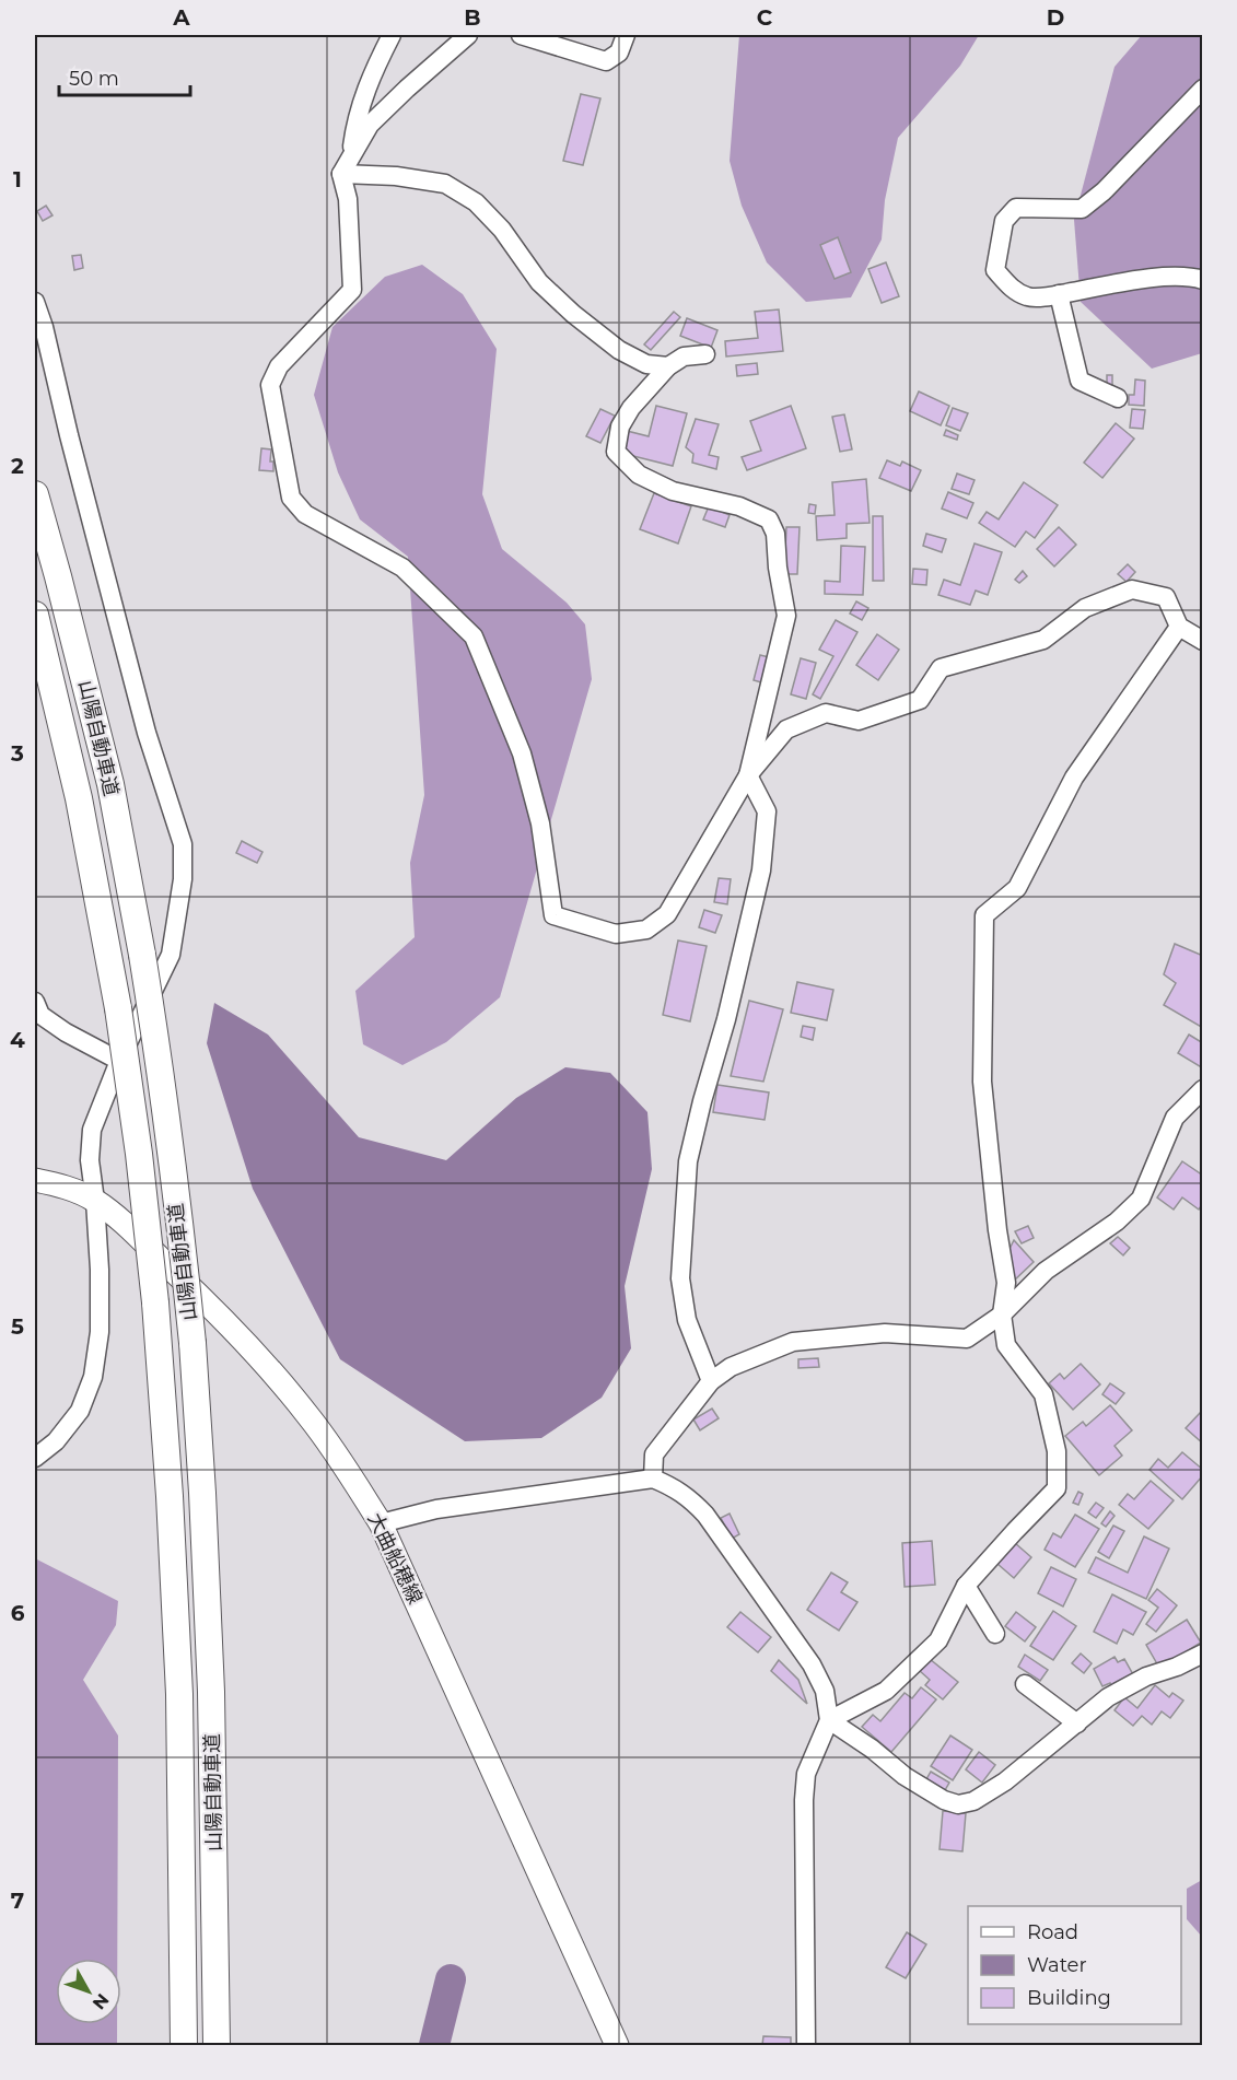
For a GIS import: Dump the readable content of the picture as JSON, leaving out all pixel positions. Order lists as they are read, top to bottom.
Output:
{
  "streets": {
    "highway": ["山陽自動車道"],
    "main road": ["大曲船穂線"]
  },
  "legend": ["Road", "Water", "Building"],
  "scale_bar": "50 m",
  "north": "bottom right",
  "grid": {
    "columns": [
      "A",
      "B",
      "C",
      "D"
    ],
    "rows": [
      "1",
      "2",
      "3",
      "4",
      "5",
      "6",
      "7"
    ]
  }
}
